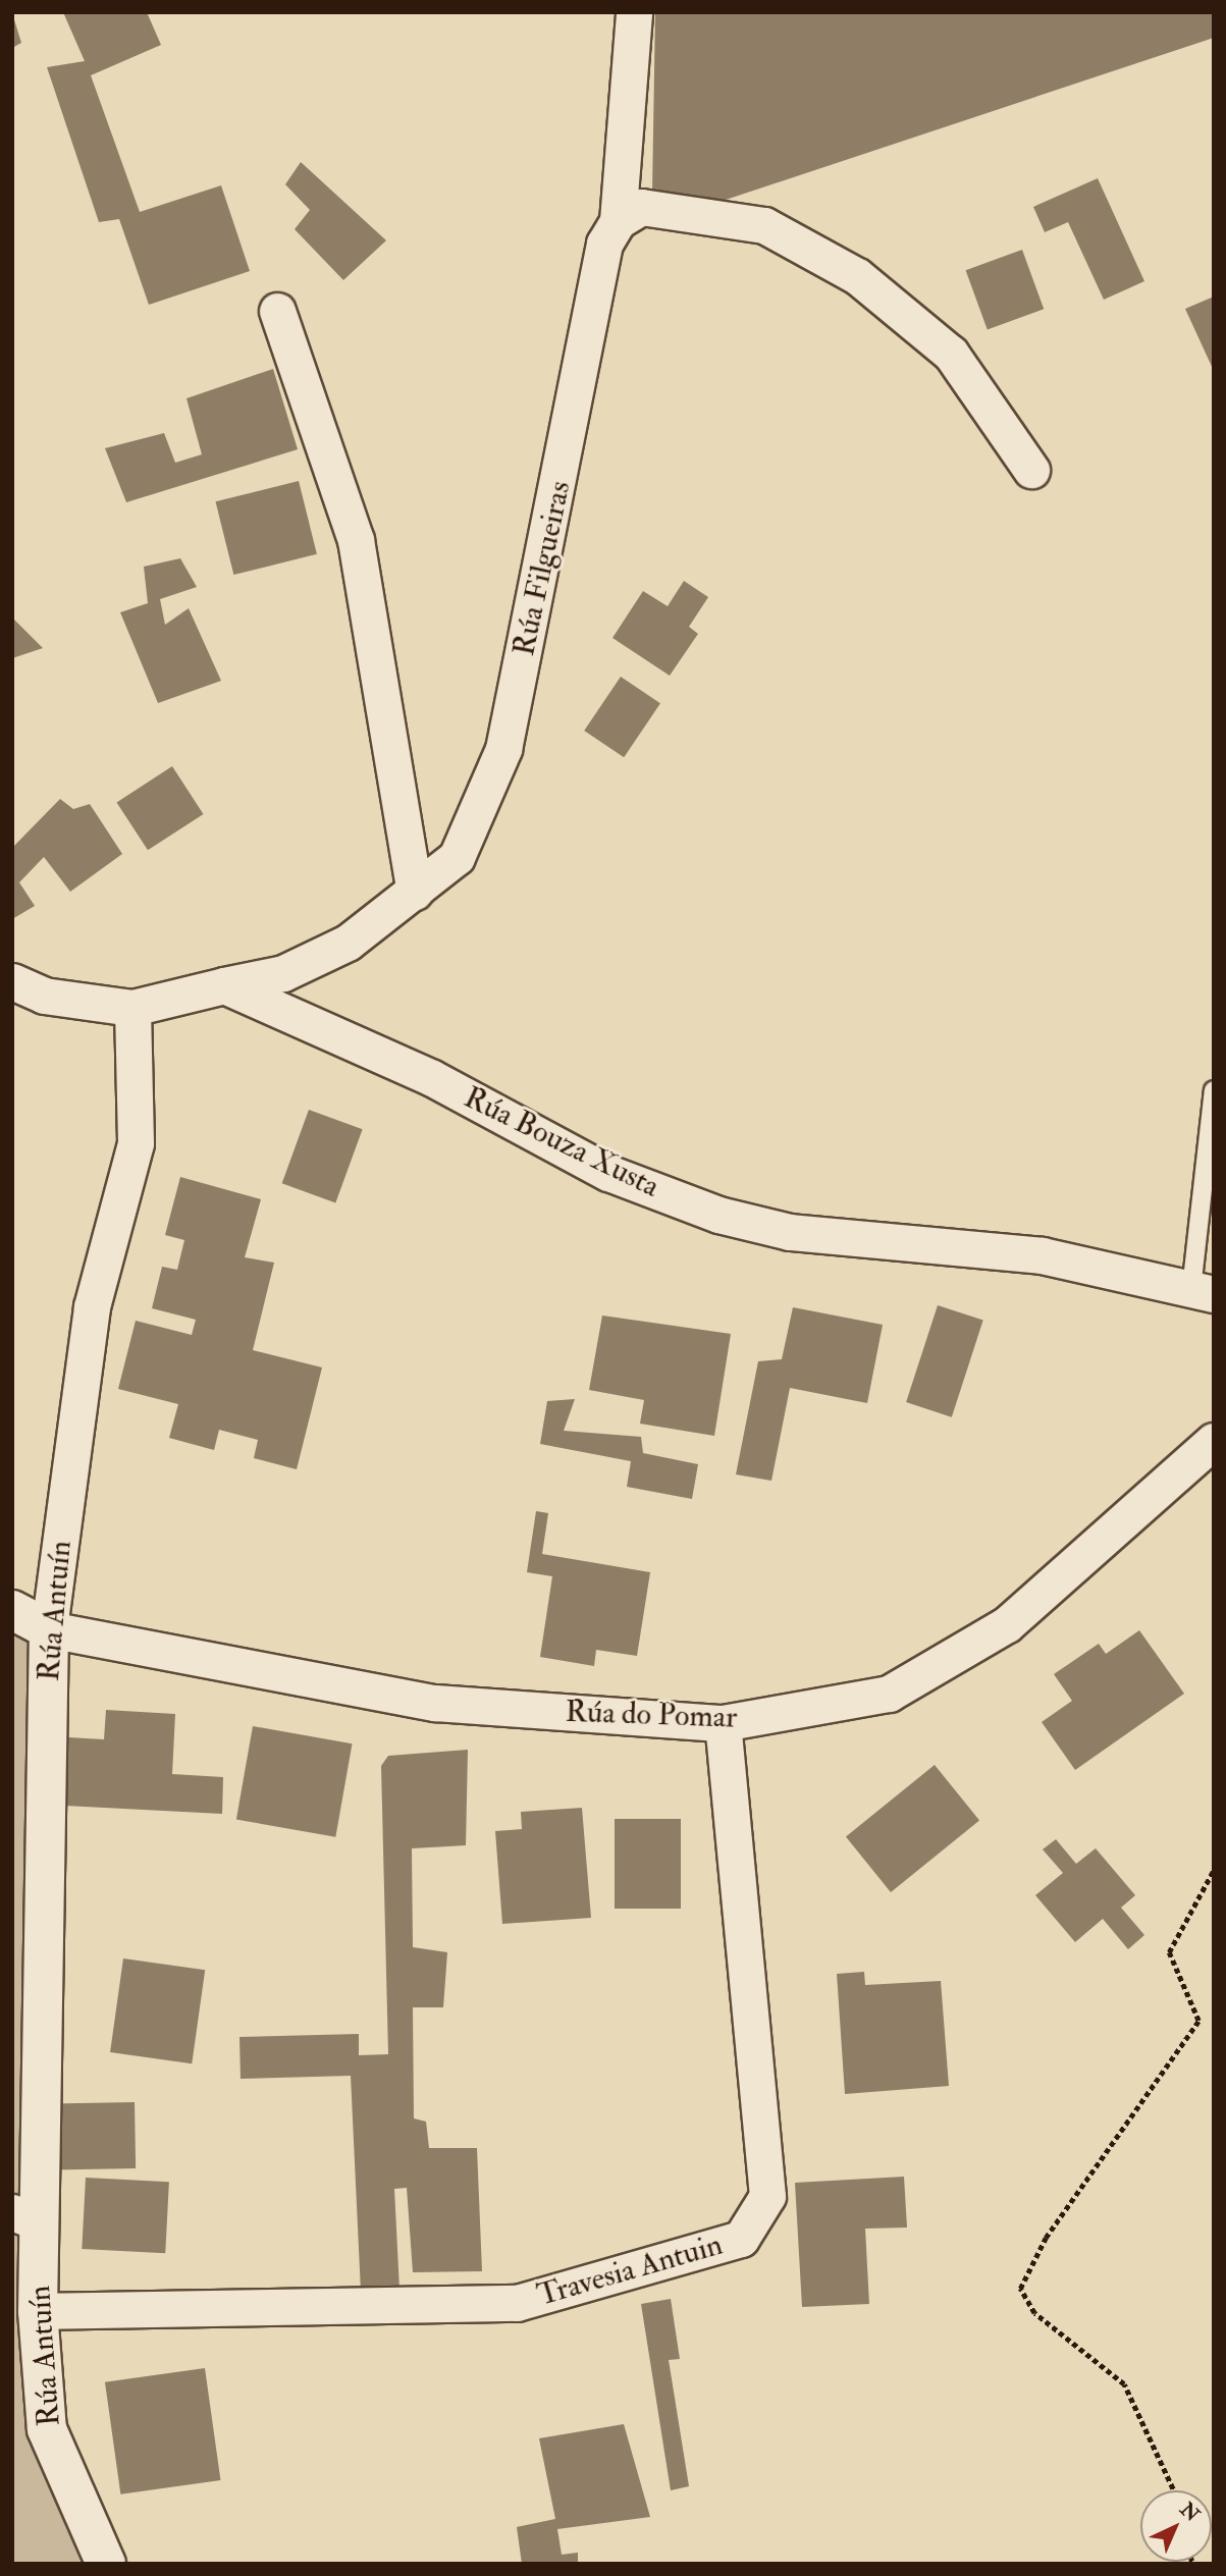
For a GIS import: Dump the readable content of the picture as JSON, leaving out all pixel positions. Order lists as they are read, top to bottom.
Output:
{
  "streets": {
    "street": [
      "Rúa Filgueiras",
      "Rúa Bouza Xusta",
      "Rúa Antuín",
      "Rúa do Pomar",
      "Travesia Antuin"
    ]
  },
  "crossings": [
    ["Rúa Filgueiras", "Rúa Bouza Xusta"],
    ["Rúa Antuín", "Rúa do Pomar"],
    ["Rúa Antuín", "Travesia Antuin"],
    ["Rúa do Pomar", "Travesia Antuin"]
  ],
  "north": "top right"
}
